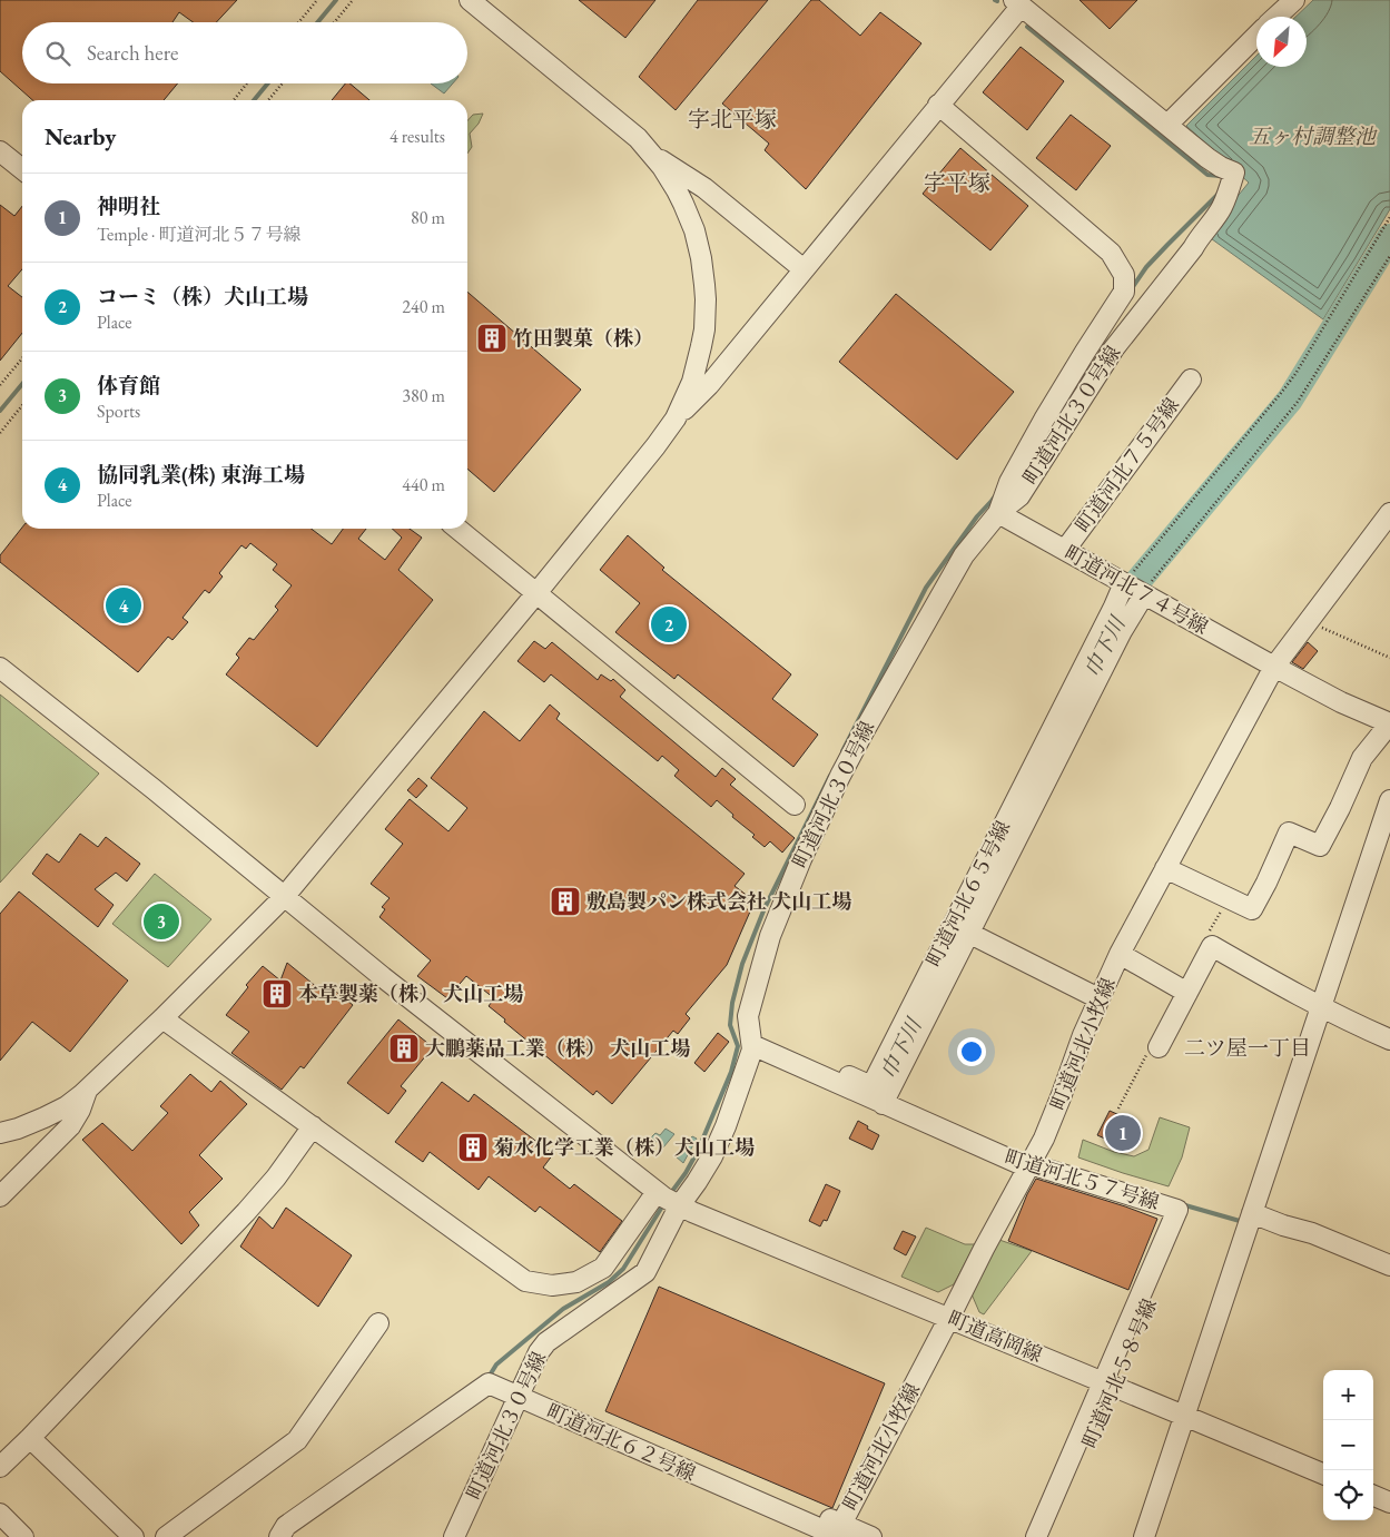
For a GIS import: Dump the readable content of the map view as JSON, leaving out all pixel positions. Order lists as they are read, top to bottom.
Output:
{
  "streets": {
    "street": [
      "町道河北３０号線",
      "町道河北７５号線",
      "町道河北７４号線",
      "町道河北６５号線",
      "町道河北小牧線",
      "町道河北５７号線",
      "町道高岡線",
      "町道河北５８号線",
      "町道河北６２号線"
    ]
  },
  "crossings": [
    ["町道河北３０号線", "町道河北７４号線"],
    ["町道河北３０号線", "町道河北６５号線"],
    ["町道河北３０号線", "町道河北５７号線"],
    ["町道河北３０号線", "町道高岡線"],
    ["町道河北３０号線", "町道河北６２号線"],
    ["町道河北７５号線", "町道河北７４号線"],
    ["町道河北７４号線", "町道河北６５号線"],
    ["町道河北７４号線", "町道河北小牧線"],
    ["町道河北６５号線", "町道河北５７号線"],
    ["町道河北小牧線", "町道河北５７号線"],
    ["町道河北小牧線", "町道高岡線"],
    ["町道河北小牧線", "町道河北６２号線"],
    ["町道河北５７号線", "町道高岡線"],
    ["町道河北５７号線", "町道河北５８号線"],
    ["町道高岡線", "町道河北５８号線"]
  ],
  "districts": ["字北平塚", "字平塚", "二ツ屋一丁目"],
  "water": ["五ヶ村調整池", "巾下川"],
  "places": {
    "building": [
      "竹田製菓（株）",
      "敷島製パン株式会社 犬山工場",
      "本草製薬（株） 犬山工場",
      "大鵬薬品工業（株） 犬山工場",
      "菊水化学工業（株）犬山工場"
    ]
  },
  "north": "bottom left",
  "page": {
    "search": "Search here",
    "heading": ["Nearby", "4 results"],
    "list": [
      {
        "mark": "1",
        "name": "神明社",
        "note": "Temple · 町道河北５７号線",
        "value": "80 m"
      },
      {
        "mark": "2",
        "name": "コーミ（株）犬山工場",
        "note": "Place",
        "value": "240 m"
      },
      {
        "mark": "3",
        "name": "体育館",
        "note": "Sports",
        "value": "380 m"
      },
      {
        "mark": "4",
        "name": "協同乳業(株) 東海工場",
        "note": "Place",
        "value": "440 m"
      }
    ],
    "pins": [
      "4",
      "2",
      "3",
      "1"
    ],
    "map_buttons": ["+", "−"]
  }
}
